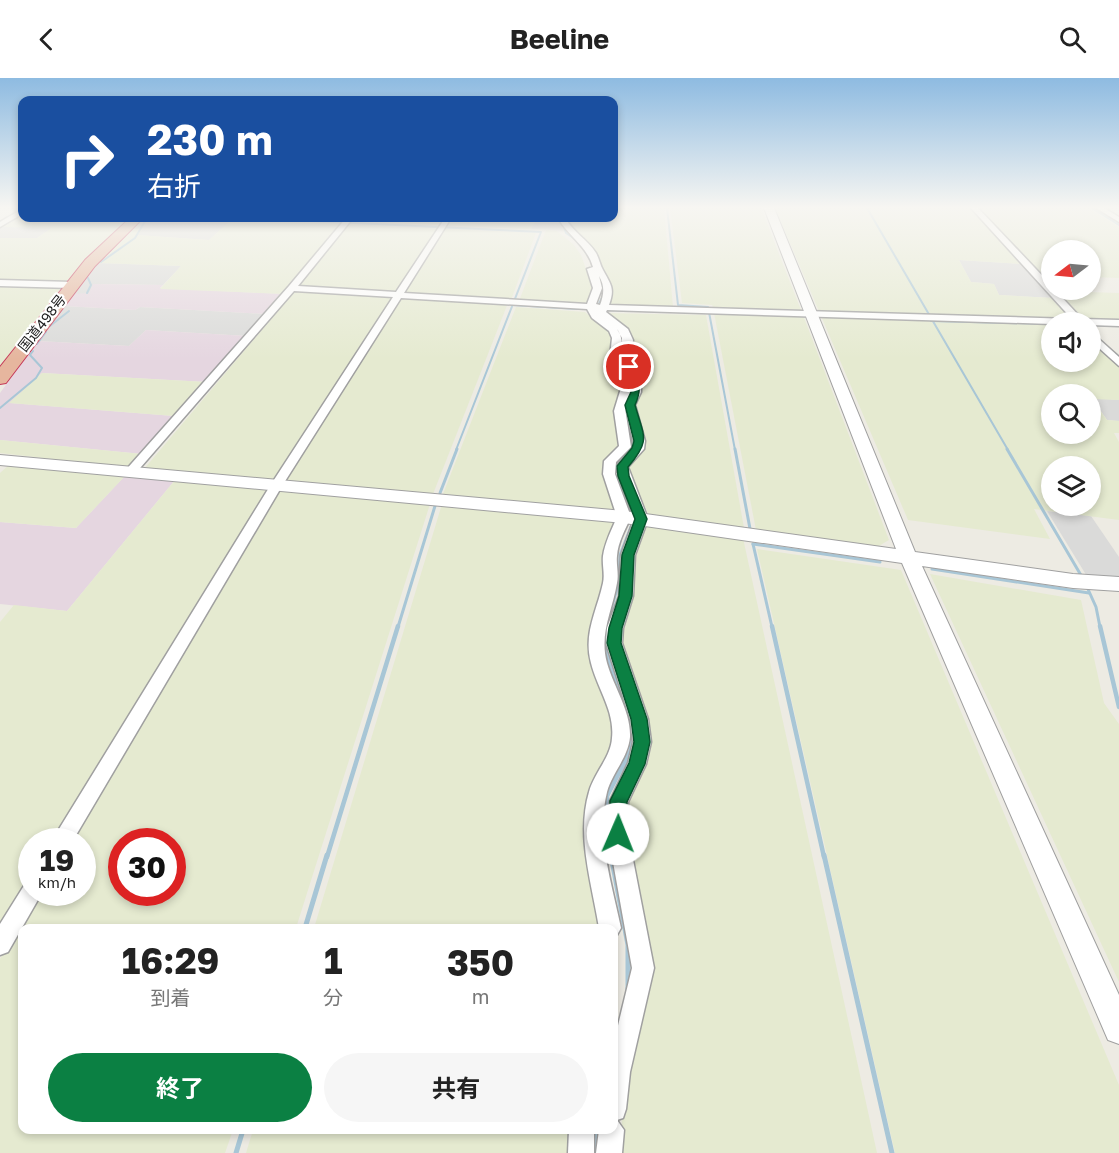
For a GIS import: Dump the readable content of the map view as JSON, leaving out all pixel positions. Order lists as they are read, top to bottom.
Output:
{
  "streets": {
    "highway": ["国道498号"]
  },
  "north": "left",
  "page": {
    "header": "Beeline",
    "turn": ["230 m", "右折"],
    "speed": "19 km/h",
    "limit": "30",
    "eta": [
      "16:29",
      "到着",
      "1",
      "分",
      "350",
      "m"
    ],
    "buttons": ["終了", "共有"]
  }
}
